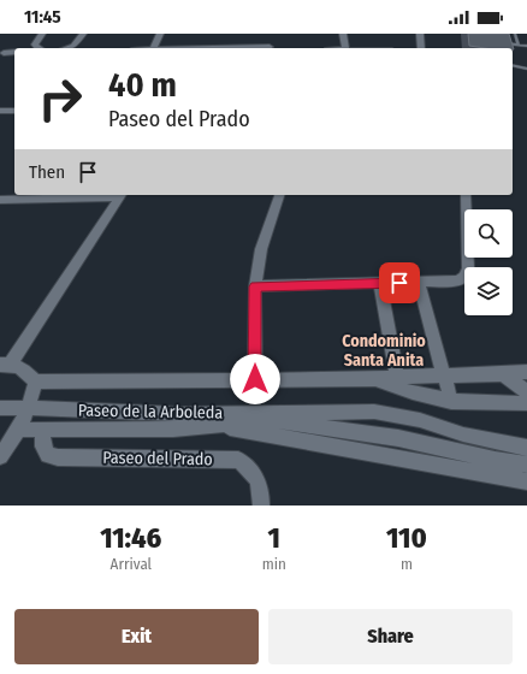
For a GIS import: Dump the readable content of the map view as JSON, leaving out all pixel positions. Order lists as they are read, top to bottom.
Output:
{
  "streets": {
    "street": ["Paseo de la Arboleda", "Paseo del Prado"]
  },
  "crossings": [
    ["Paseo de la Arboleda", "Paseo del Prado"]
  ],
  "districts": ["Condominio Santa Anita"],
  "page": {
    "status": "11:45",
    "turn": ["40 m", "Paseo del Prado"],
    "then": "Then",
    "eta": [
      "11:46",
      "Arrival",
      "1",
      "min",
      "110",
      "m"
    ],
    "buttons": ["Exit", "Share"]
  }
}
